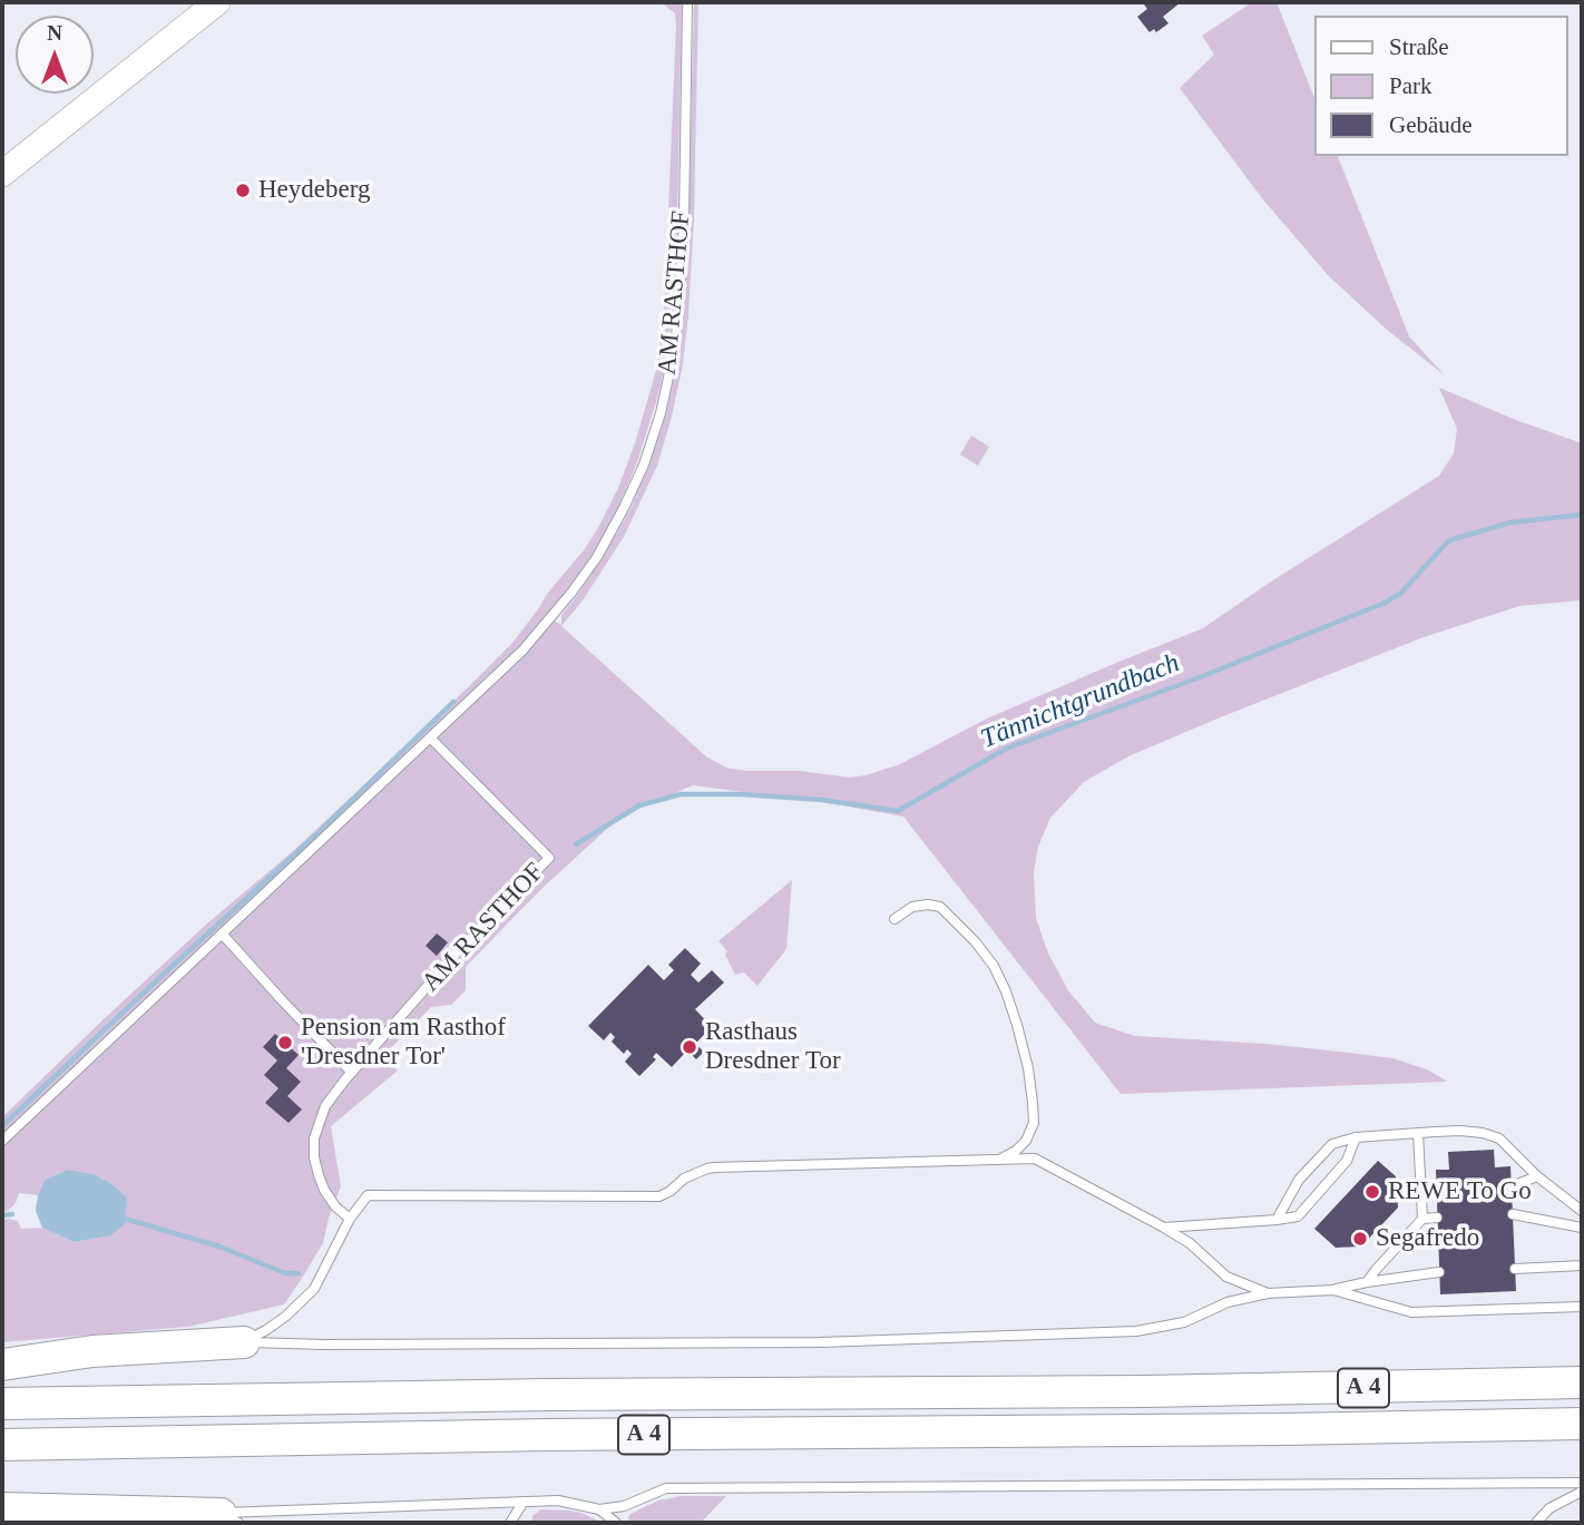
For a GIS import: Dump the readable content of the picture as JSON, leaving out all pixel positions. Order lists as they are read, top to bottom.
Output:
{
  "streets": {
    "highway": ["A 4"],
    "lane": ["AM RASTHOF"]
  },
  "water": ["Tännichtgrundbach"],
  "places": [
    "Heydeberg",
    "Pension am Rasthof 'Dresdner Tor'",
    "Rasthaus Dresdner Tor",
    "REWE To Go",
    "Segafredo"
  ],
  "legend": ["Straße", "Park", "Gebäude"],
  "north": "top"
}
